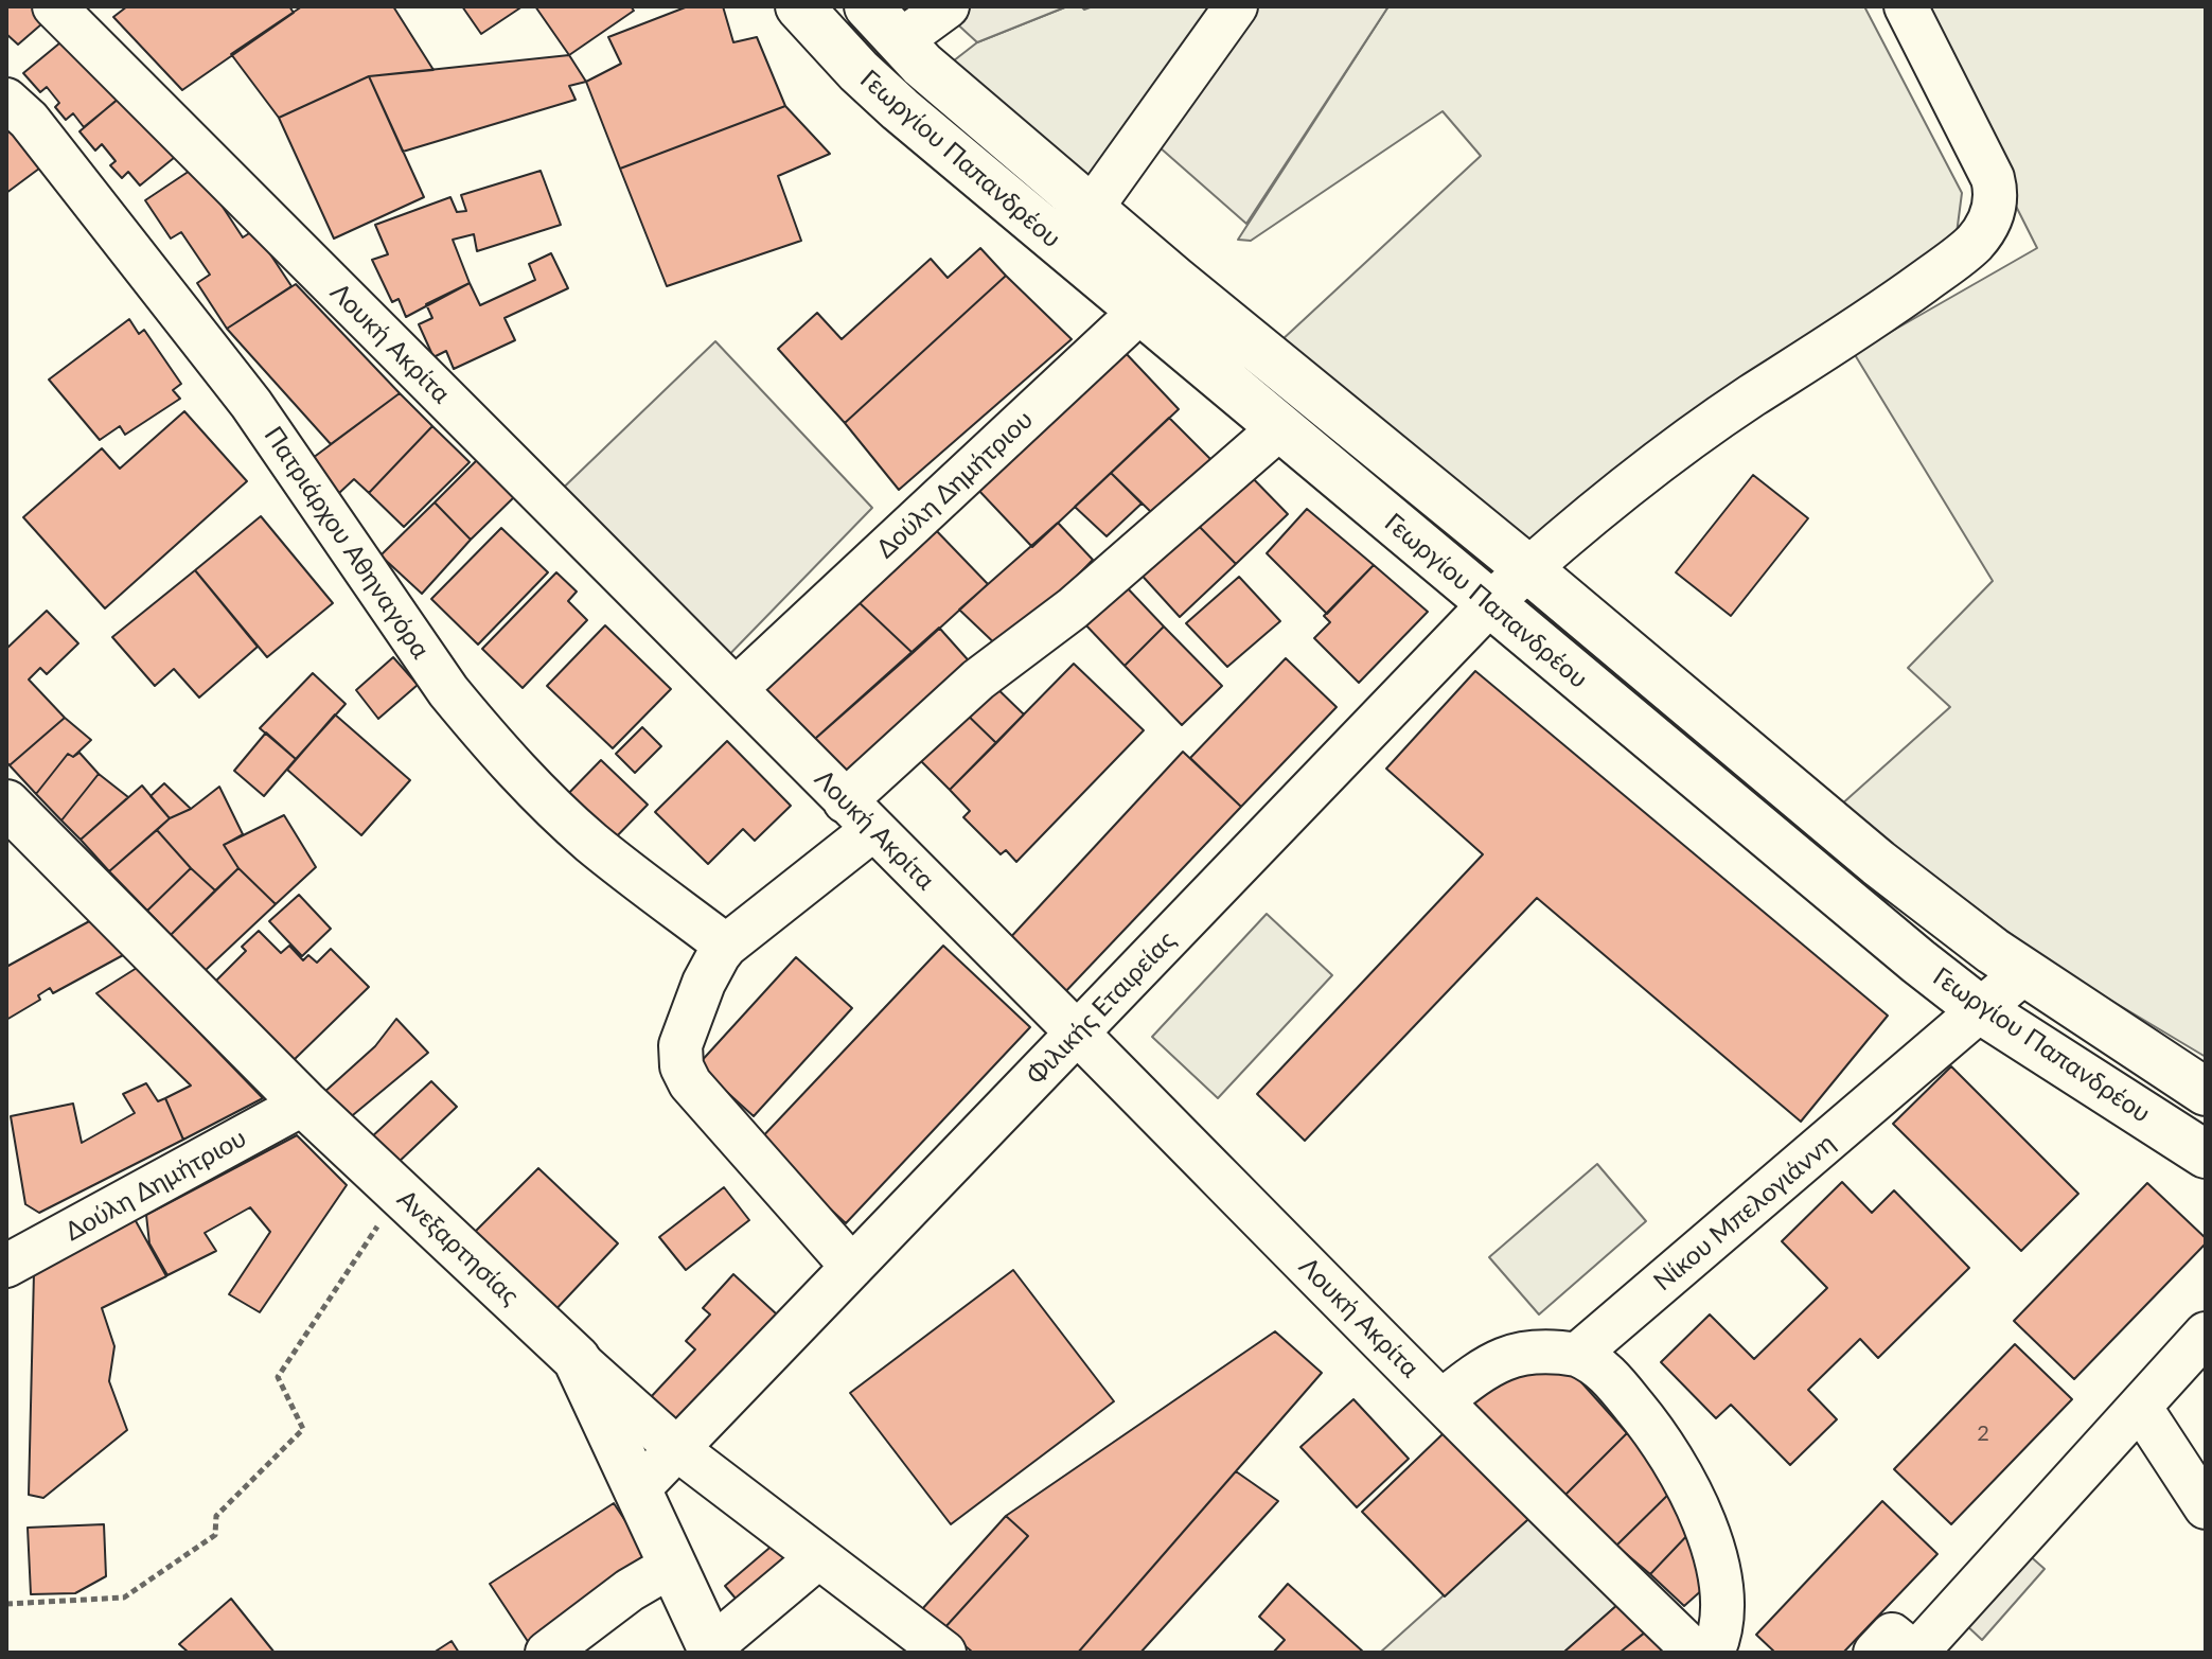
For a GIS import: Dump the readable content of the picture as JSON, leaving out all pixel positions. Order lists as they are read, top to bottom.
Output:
{
  "streets": {
    "main road": ["Γεωργίου Παπανδρέου", "Ανεξαρτησίας"],
    "street": [
      "Λουκή Ακρίτα",
      "Δούλη Δημήτριου",
      "Πατριάρχου Αθηναγόρα",
      "Φιλικής Εταιρείας",
      "Νίκου Μπελογιάννη"
    ]
  },
  "crossings": [
    ["Γεωργίου Παπανδρέου", "Δούλη Δημήτριου"],
    ["Γεωργίου Παπανδρέου", "Φιλικής Εταιρείας"],
    ["Γεωργίου Παπανδρέου", "Νίκου Μπελογιάννη"],
    ["Λουκή Ακρίτα", "Δούλη Δημήτριου"],
    ["Λουκή Ακρίτα", "Φιλικής Εταιρείας"],
    ["Δούλη Δημήτριου", "Ανεξαρτησίας"],
    ["Φιλικής Εταιρείας", "Ανεξαρτησίας"]
  ],
  "house_numbers": ["2"]
}
